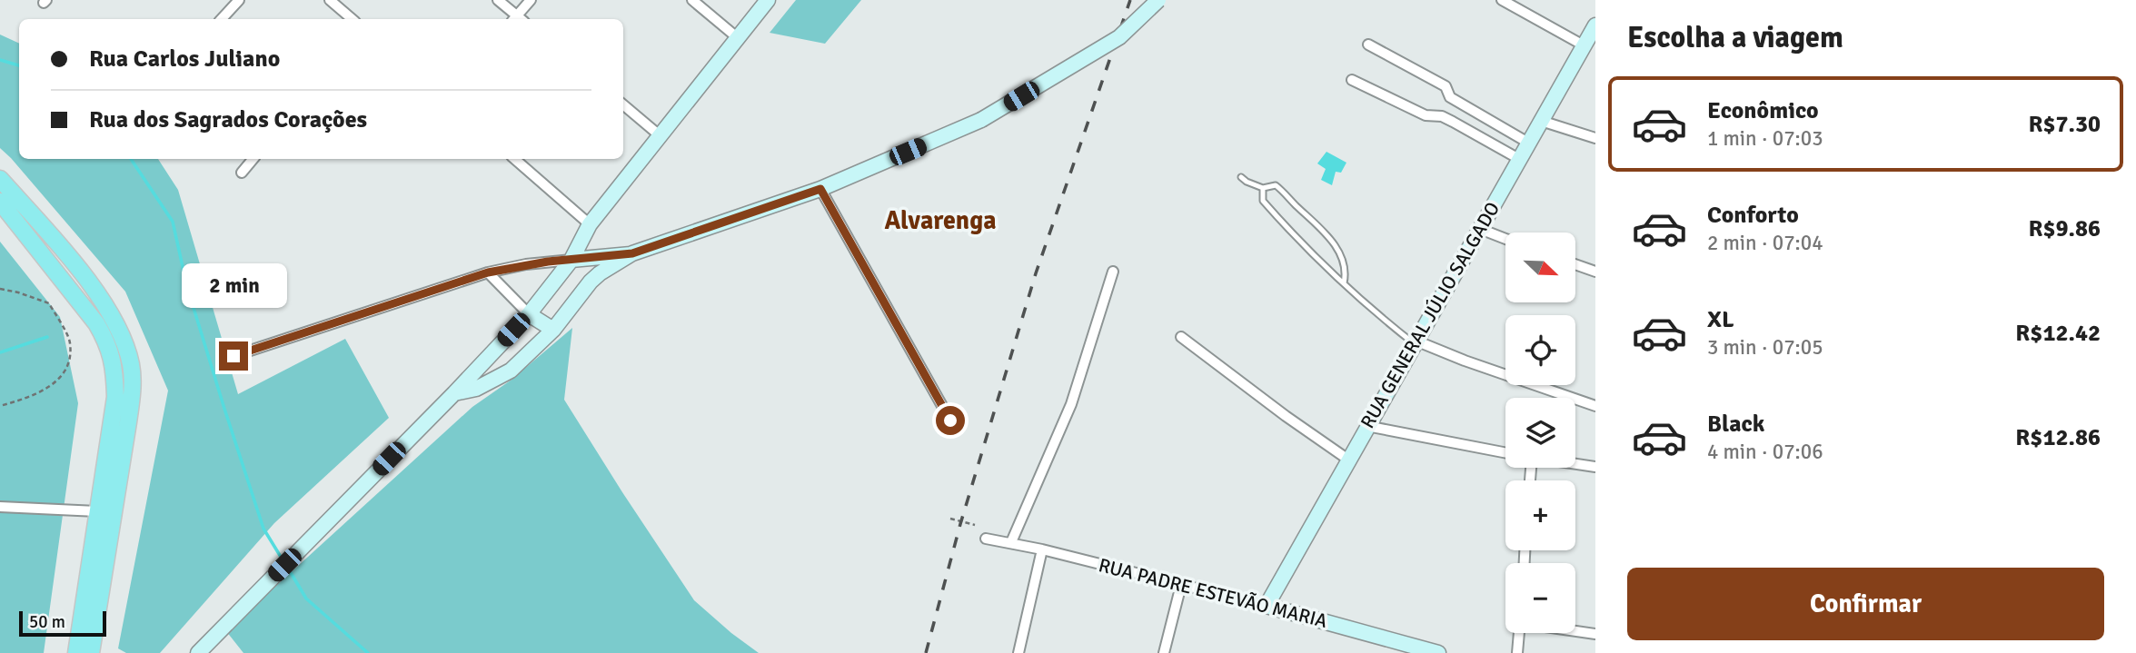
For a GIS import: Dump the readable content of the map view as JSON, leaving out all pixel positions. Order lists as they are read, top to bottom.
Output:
{
  "streets": {
    "main road": ["RUA GENERAL JÚLIO SALGADO", "RUA PADRE ESTEVÃO MARIA"]
  },
  "crossings": [
    ["RUA GENERAL JÚLIO SALGADO", "RUA PADRE ESTEVÃO MARIA"]
  ],
  "districts": ["Alvarenga"],
  "scale_bar": "50 m",
  "north": "bottom right",
  "page": {
    "heading": "Escolha a viagem",
    "banner": ["Rua Carlos Juliano", "Rua dos Sagrados Corações"],
    "list": [
      {
        "name": "Econômico",
        "note": "1 min · 07:03",
        "value": "R$7.30"
      },
      {
        "name": "Conforto",
        "note": "2 min · 07:04",
        "value": "R$9.86"
      },
      {
        "name": "XL",
        "note": "3 min · 07:05",
        "value": "R$12.42"
      },
      {
        "name": "Black",
        "note": "4 min · 07:06",
        "value": "R$12.86"
      }
    ],
    "map_buttons": ["+", "−"],
    "bubble": "2 min",
    "buttons": "Confirmar",
    "scale": "50 m"
  }
}
